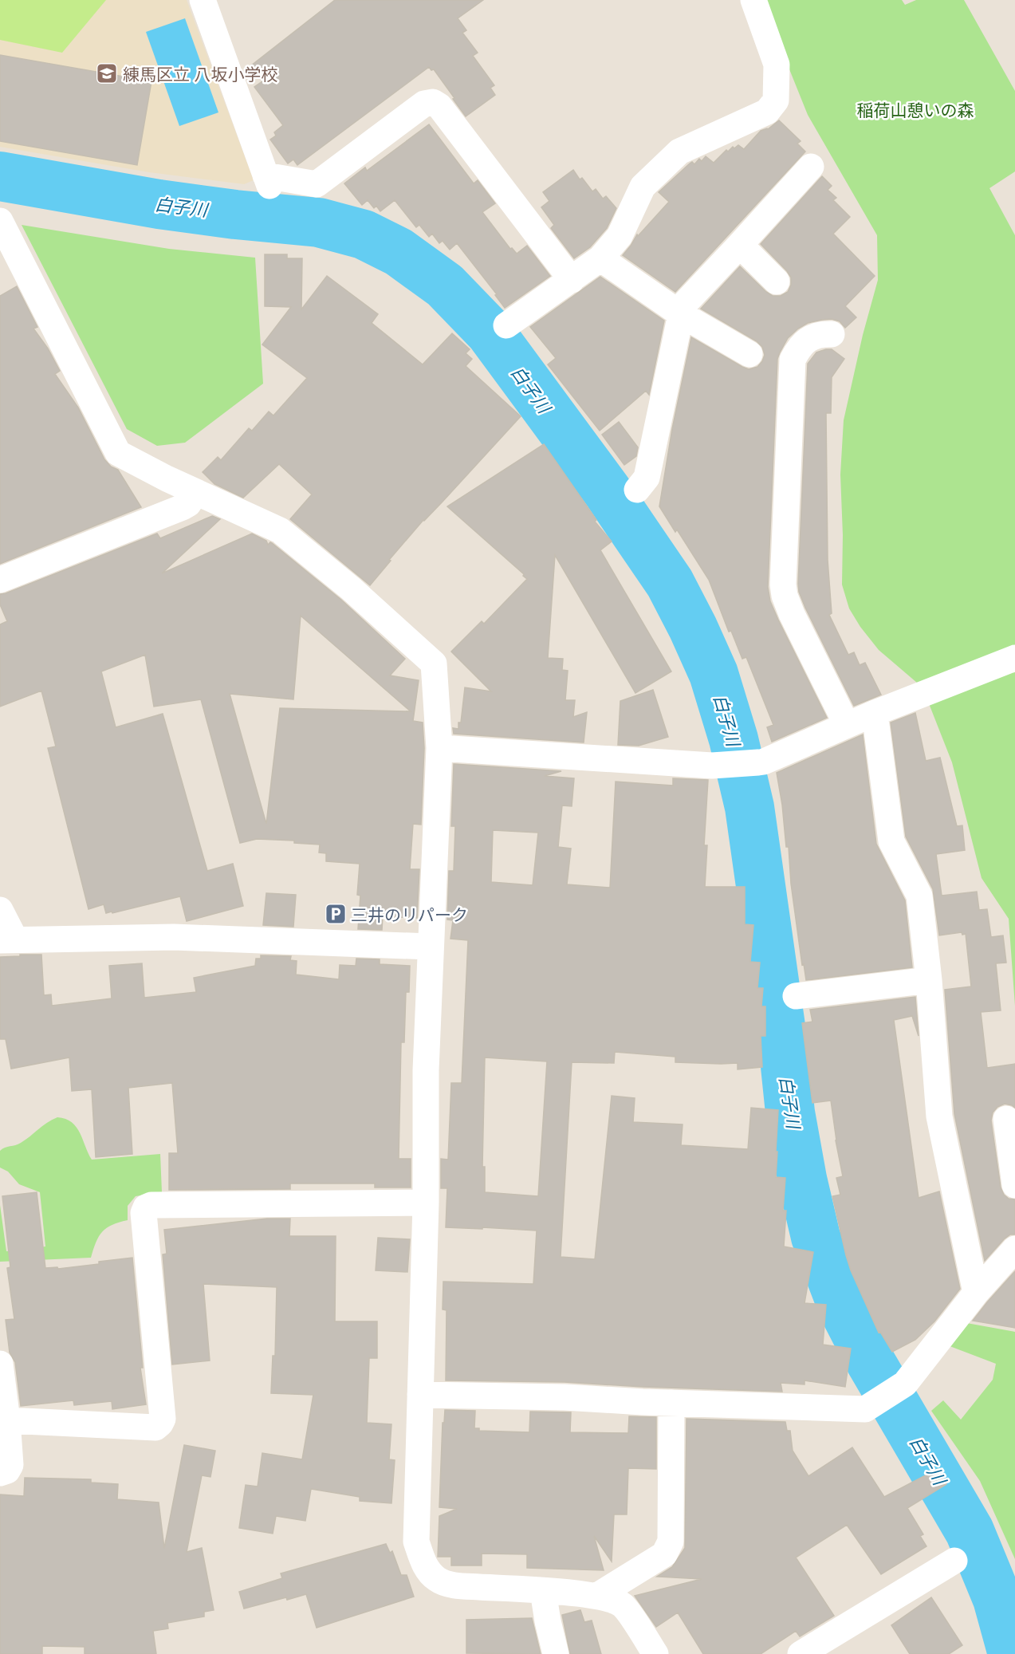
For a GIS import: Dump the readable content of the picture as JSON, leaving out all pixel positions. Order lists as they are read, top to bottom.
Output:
{
  "water": ["白子川"],
  "parks": ["稲荷山憩いの森"],
  "places": {
    "school or university": ["練馬区立 八坂小学校"],
    "parking": ["三井のリパーク"]
  }
}
